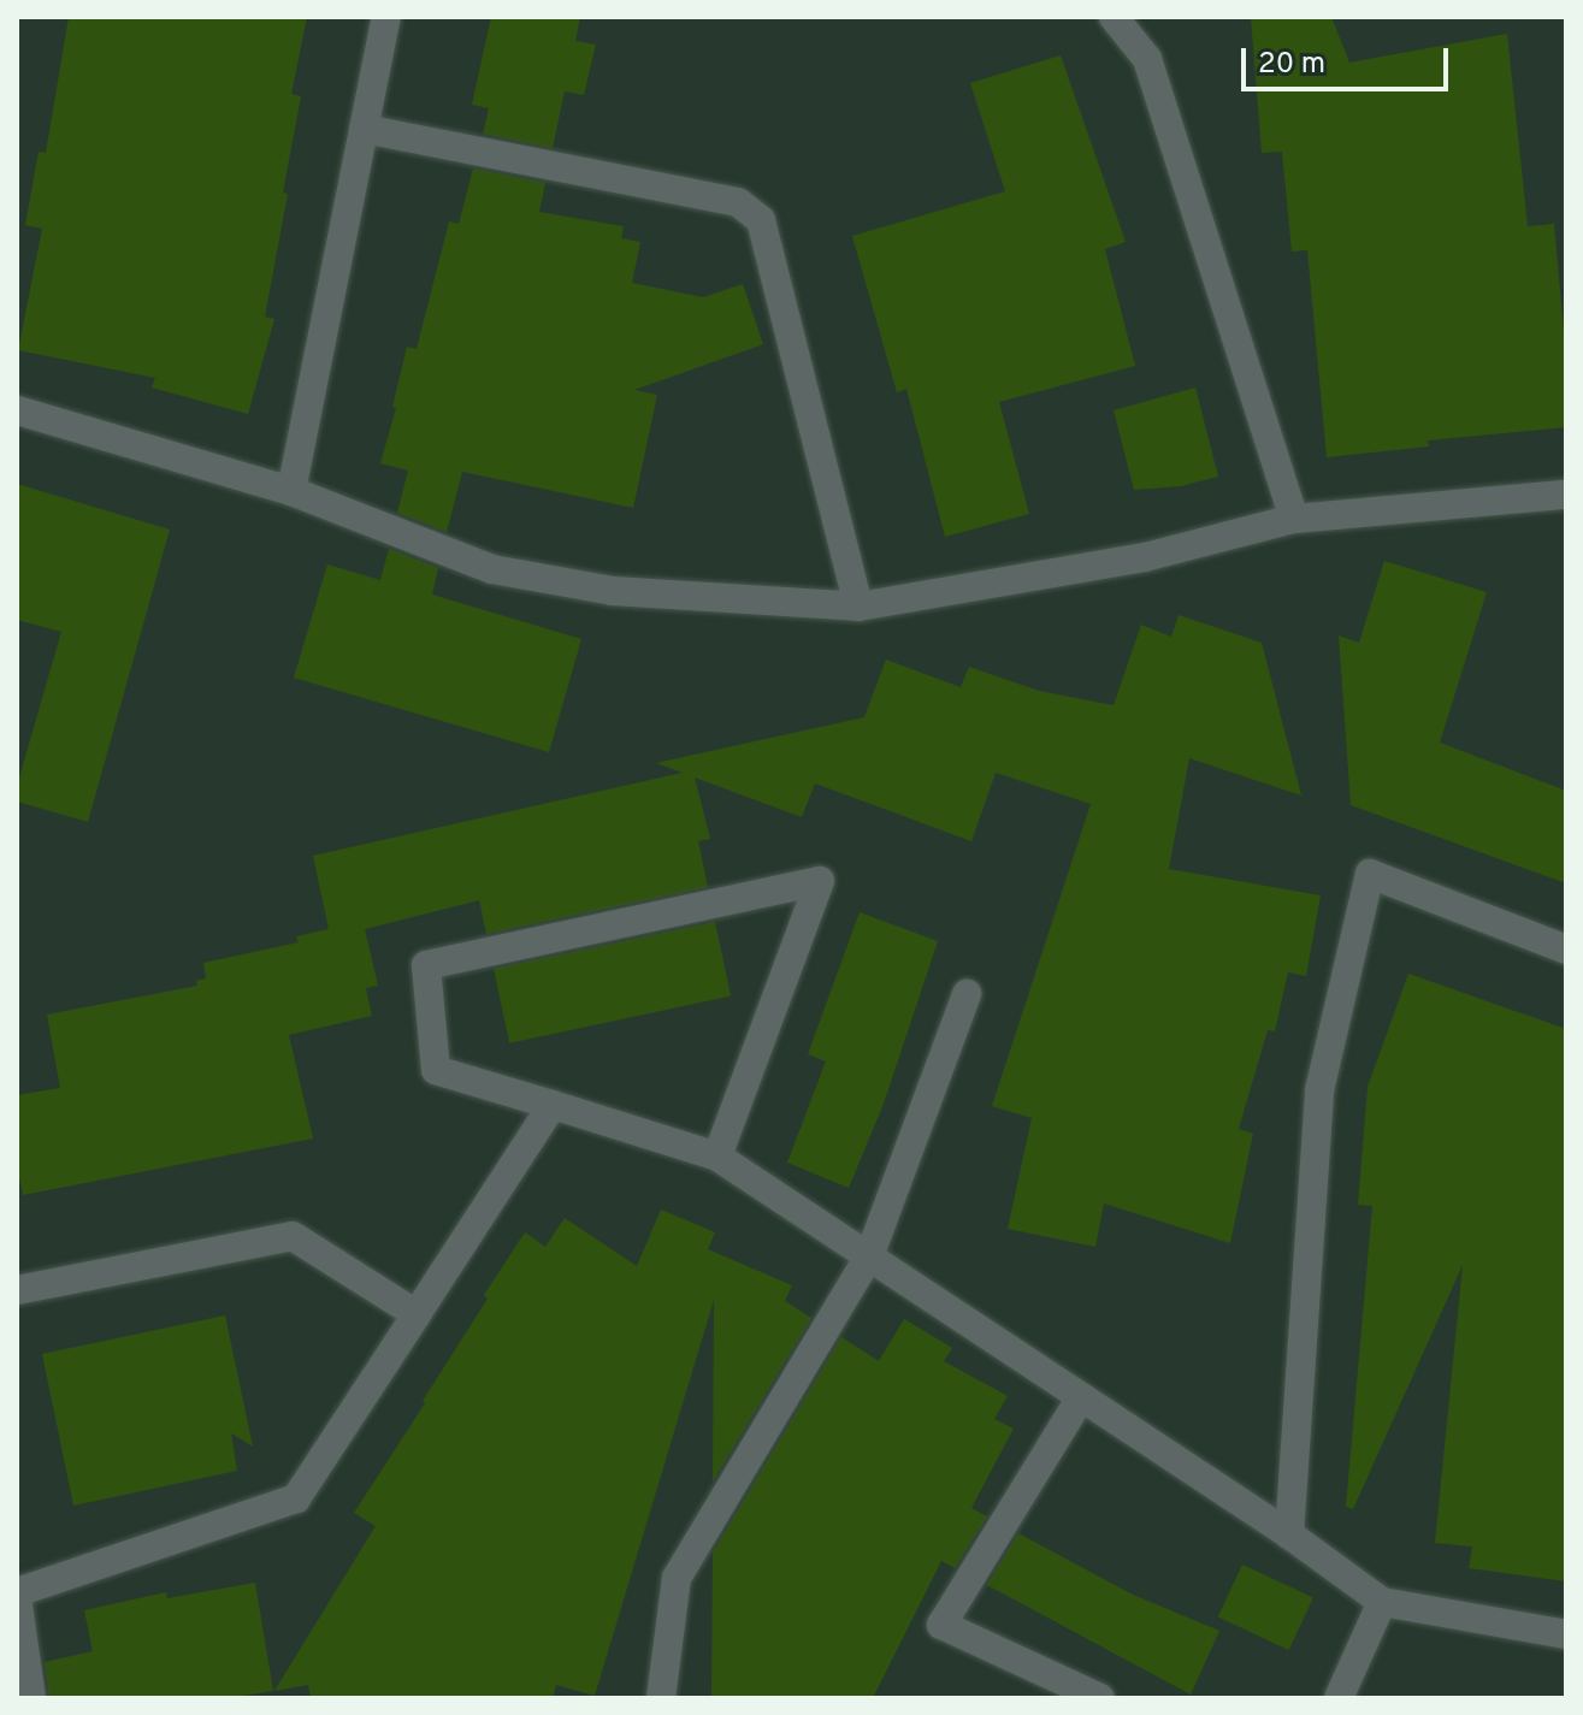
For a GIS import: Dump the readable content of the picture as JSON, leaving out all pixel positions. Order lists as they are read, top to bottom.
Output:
{
  "scale_bar": "20 m"
}
